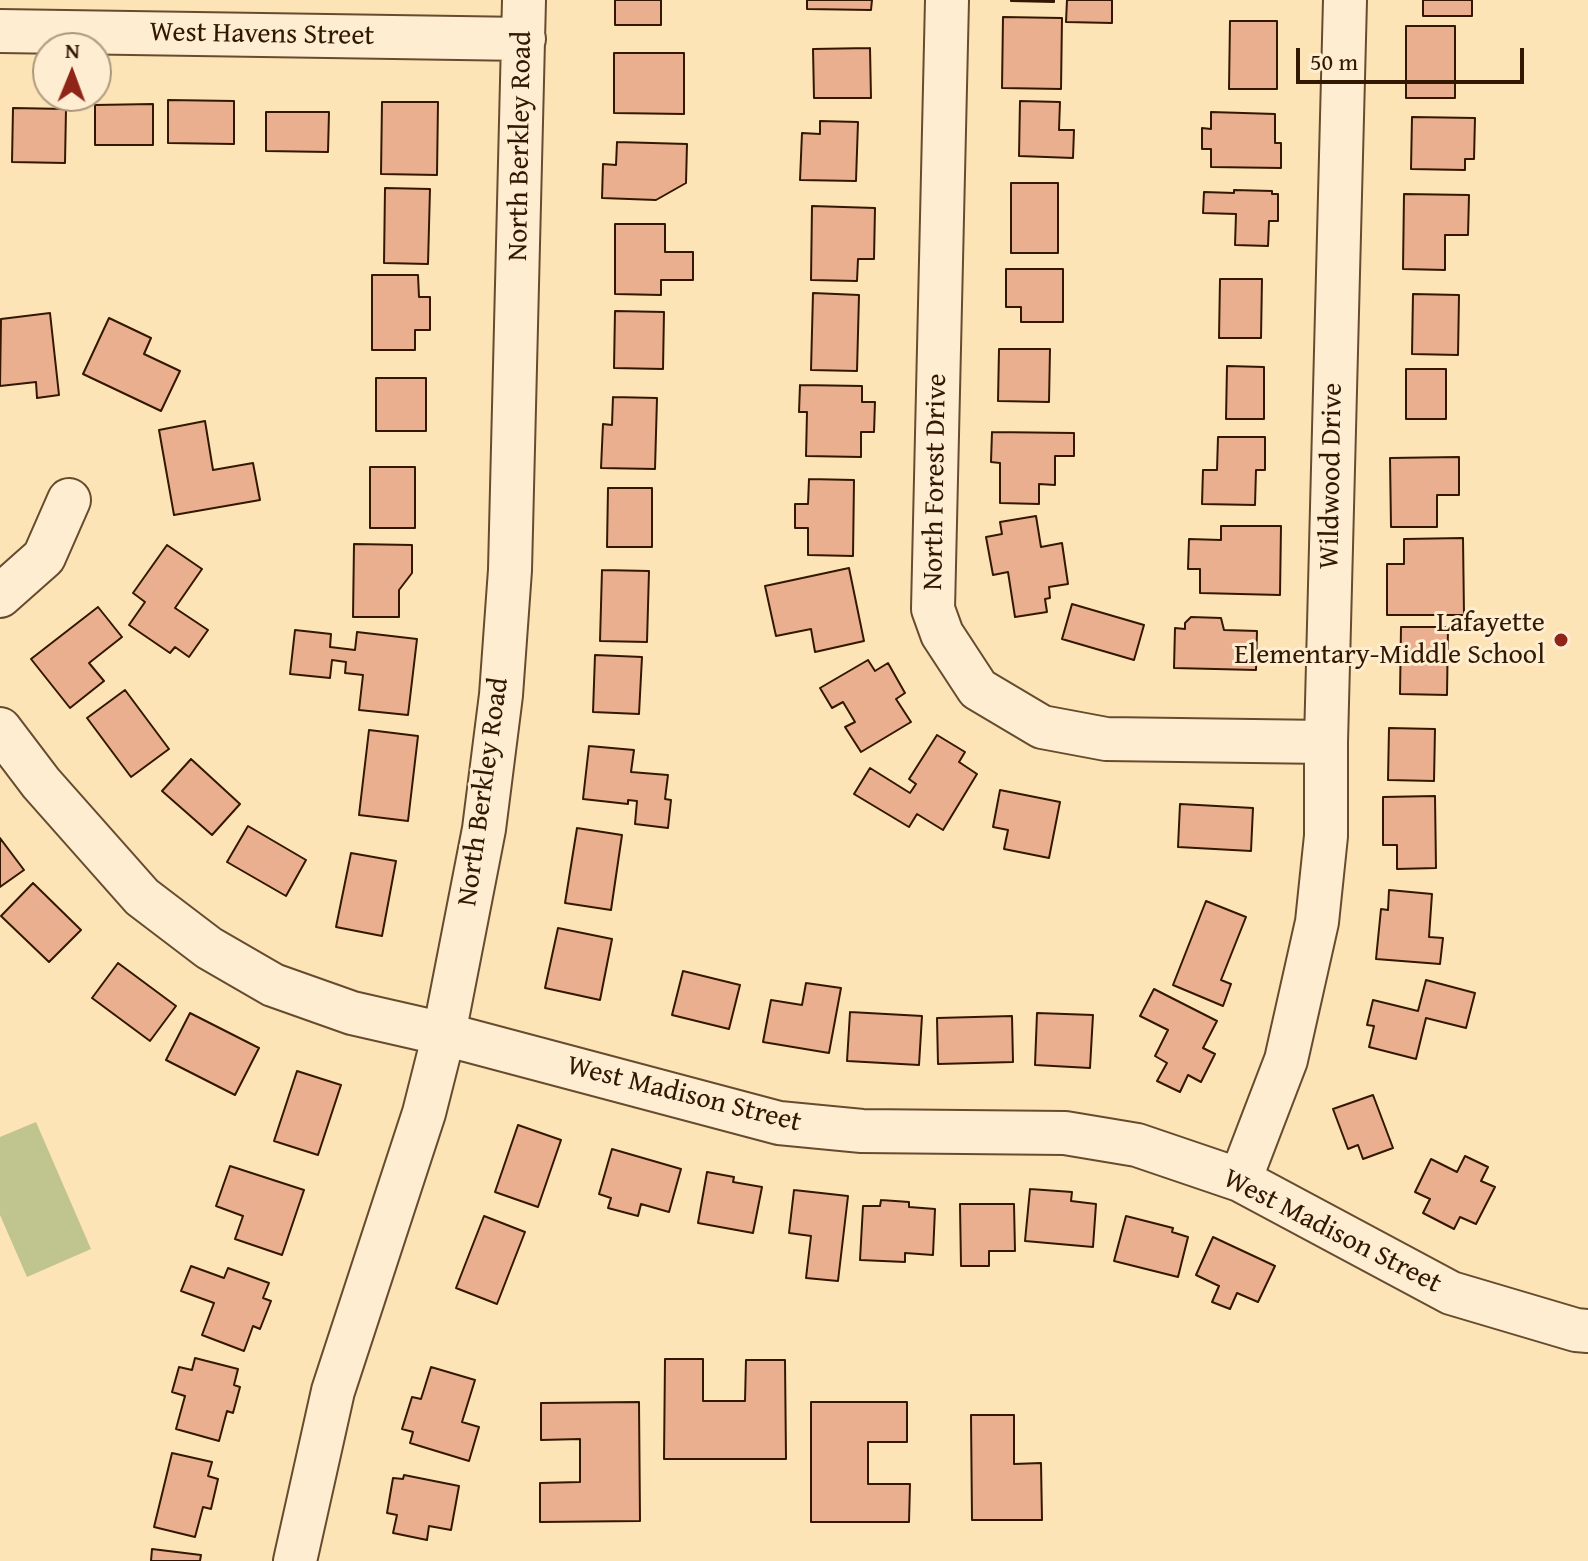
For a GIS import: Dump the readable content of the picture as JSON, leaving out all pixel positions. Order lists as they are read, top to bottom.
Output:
{
  "streets": {
    "street": [
      "West Havens Street",
      "North Berkley Road",
      "Wildwood Drive",
      "North Forest Drive",
      "West Madison Street"
    ]
  },
  "crossings": [
    ["West Havens Street", "North Berkley Road"],
    ["North Berkley Road", "West Madison Street"],
    ["Wildwood Drive", "North Forest Drive"],
    ["Wildwood Drive", "West Madison Street"]
  ],
  "places": ["Lafayette Elementary-Middle School"],
  "scale_bar": "50 m",
  "north": "top"
}
